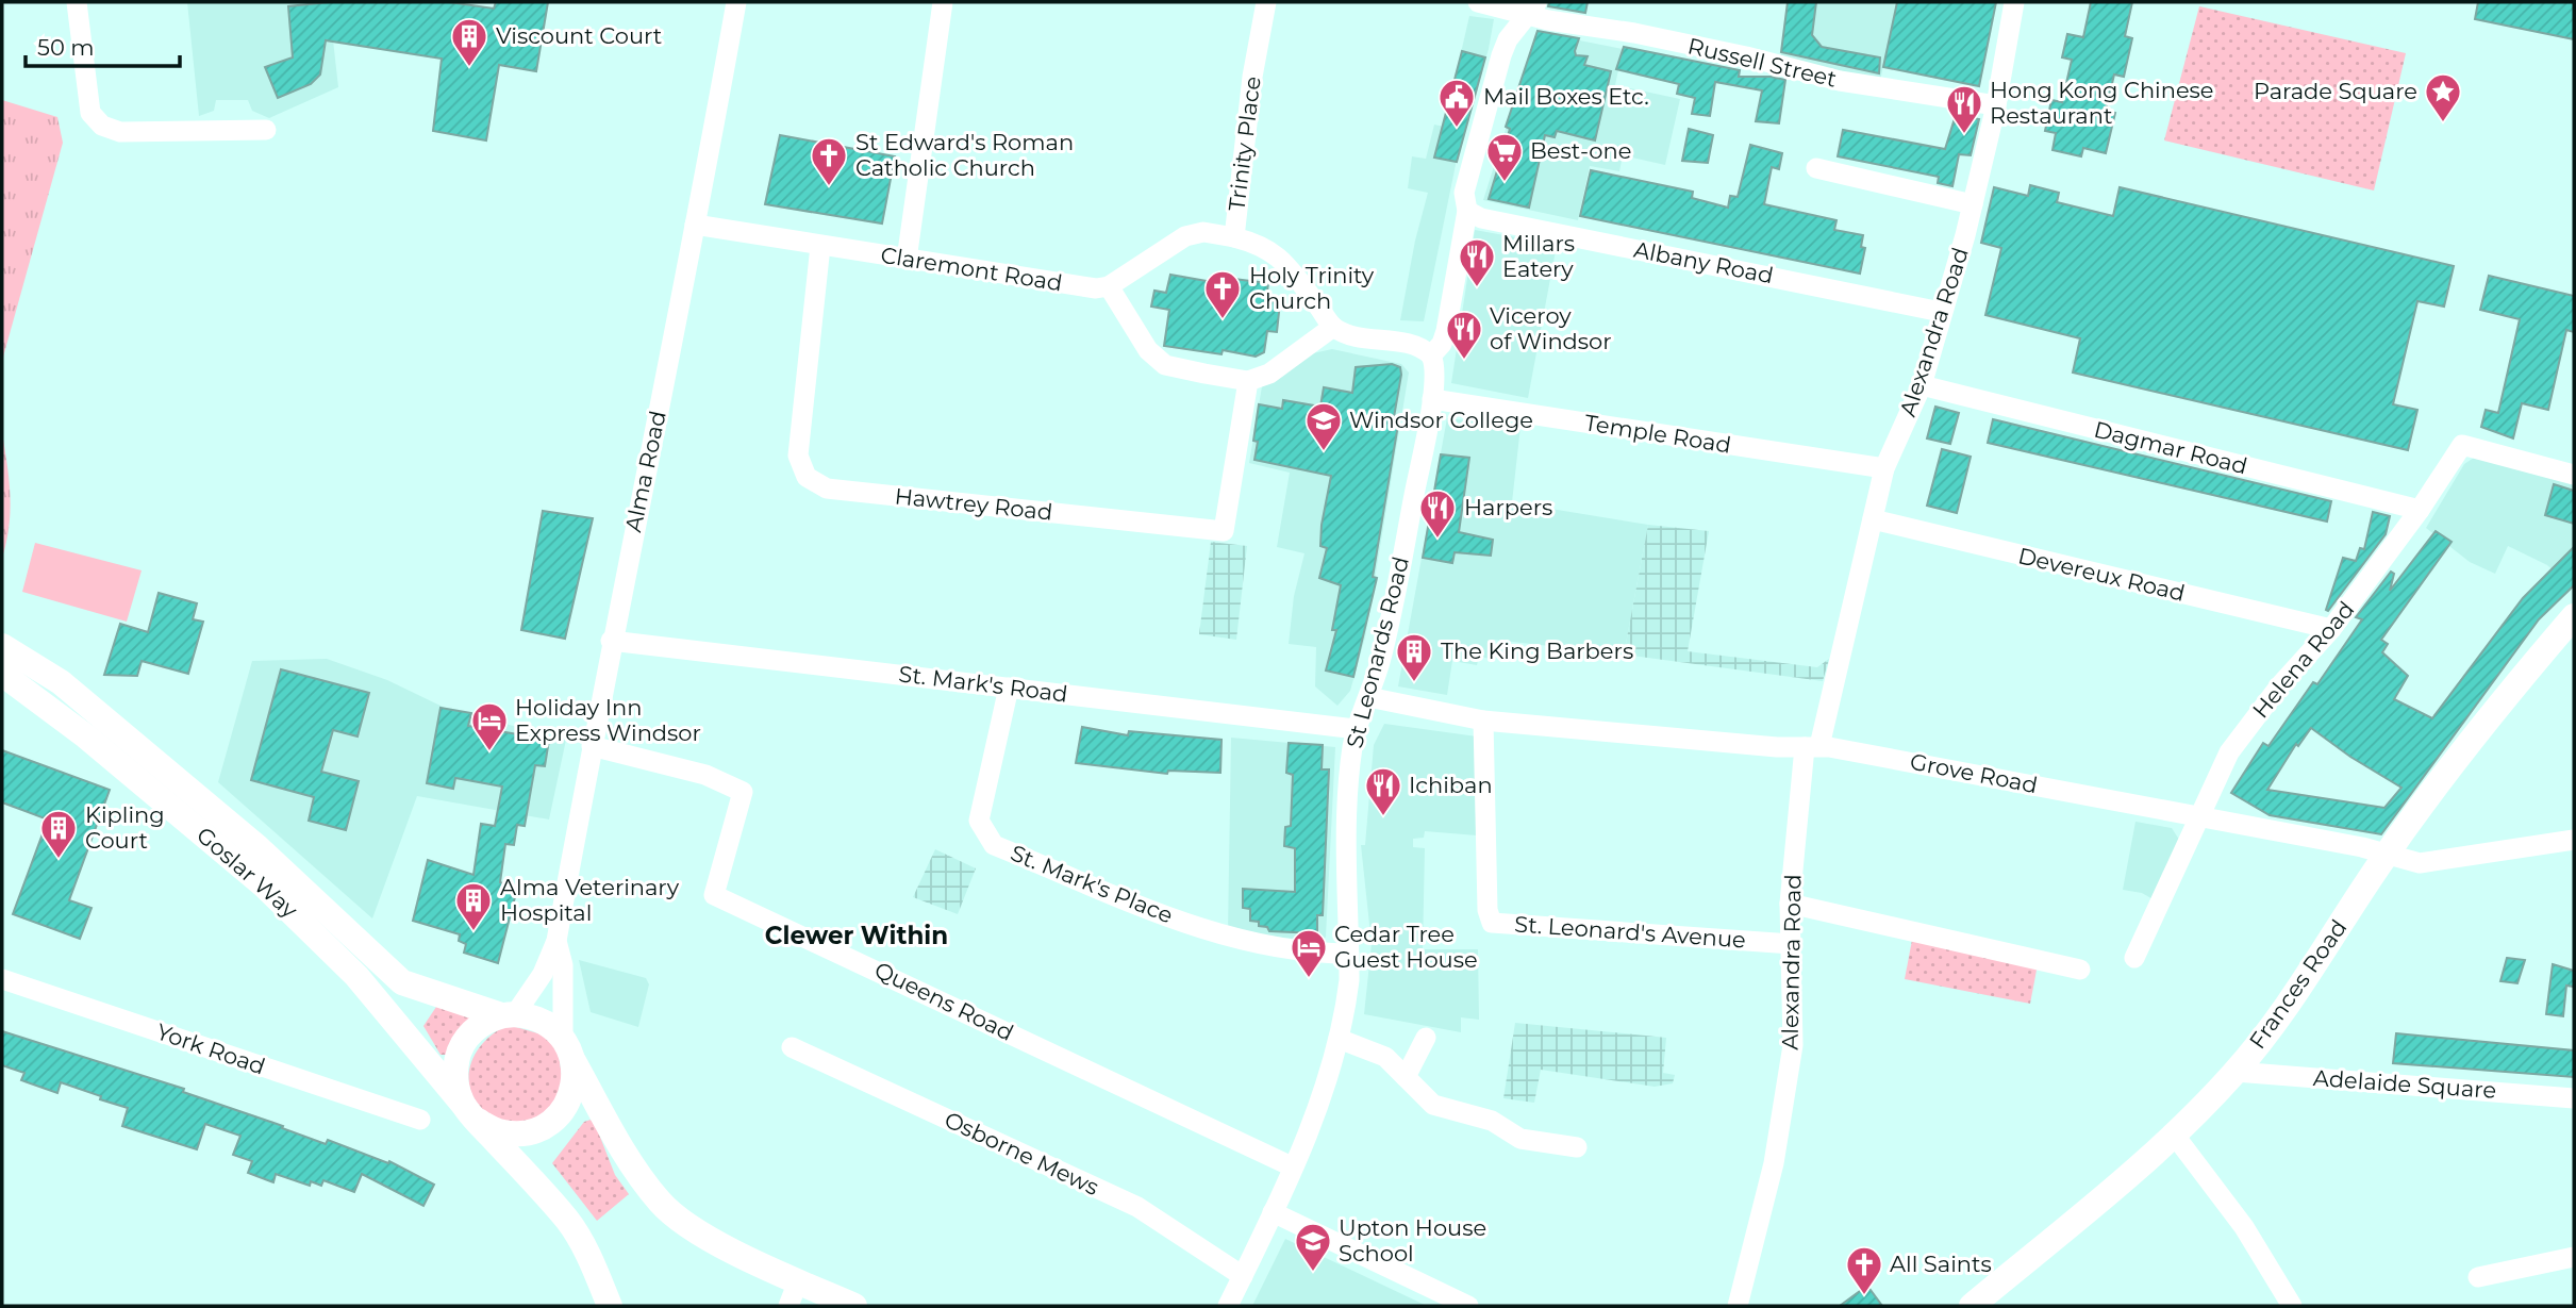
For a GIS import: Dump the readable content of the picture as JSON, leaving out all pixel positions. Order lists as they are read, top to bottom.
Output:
{
  "streets": {
    "main road": ["Goslar Way", "Frances Road"],
    "street": [
      "Russell Street",
      "Trinity Place",
      "Albany Road",
      "Claremont Road",
      "Alexandra Road",
      "Temple Road",
      "Dagmar Road",
      "Alma Road",
      "Hawtrey Road",
      "Devereux Road",
      "St Leonards Road",
      "Helena Road",
      "St. Mark's Road",
      "Grove Road",
      "St. Mark's Place",
      "St. Leonard's Avenue",
      "Queens Road",
      "York Road",
      "Adelaide Square",
      "Osborne Mews"
    ]
  },
  "crossings": [
    ["Russell Street", "Alexandra Road"],
    ["Russell Street", "St Leonards Road"],
    ["Albany Road", "Alexandra Road"],
    ["Albany Road", "St Leonards Road"],
    ["Claremont Road", "Alma Road"],
    ["Claremont Road", "Hawtrey Road"],
    ["Alexandra Road", "Temple Road"],
    ["Alexandra Road", "Dagmar Road"],
    ["Alexandra Road", "Devereux Road"],
    ["Alexandra Road", "Grove Road"],
    ["Alexandra Road", "St. Leonard's Avenue"],
    ["Temple Road", "St Leonards Road"],
    ["Dagmar Road", "Helena Road"],
    ["Alma Road", "St. Mark's Road"],
    ["Alma Road", "Goslar Way"],
    ["Alma Road", "Queens Road"],
    ["Devereux Road", "Helena Road"],
    ["St Leonards Road", "St. Mark's Road"],
    ["St Leonards Road", "Grove Road"],
    ["St Leonards Road", "St. Mark's Place"],
    ["St Leonards Road", "Queens Road"],
    ["St Leonards Road", "Osborne Mews"],
    ["Helena Road", "Grove Road"],
    ["St. Mark's Road", "St. Mark's Place"],
    ["Grove Road", "St. Leonard's Avenue"],
    ["Grove Road", "Frances Road"],
    ["Frances Road", "Adelaide Square"]
  ],
  "districts": ["Clewer Within"],
  "places": {
    "building": [
      "Viscount Court",
      "The King Barbers",
      "Kipling Court",
      "Alma Veterinary Hospital"
    ],
    "place": ["Parade Square"],
    "public building": ["Mail Boxes Etc."],
    "restaurant": [
      "Hong Kong Chinese Restaurant",
      "Millars Eatery",
      "Viceroy of Windsor",
      "Harpers",
      "Ichiban"
    ],
    "supermarket": ["Best-one"],
    "church": ["St Edward's Roman Catholic Church", "Holy Trinity Church", "All Saints"],
    "school or university": ["Windsor College", "Upton House School"],
    "hotel": ["Holiday Inn Express Windsor", "Cedar Tree Guest House"]
  },
  "scale_bar": "50 m"
}
